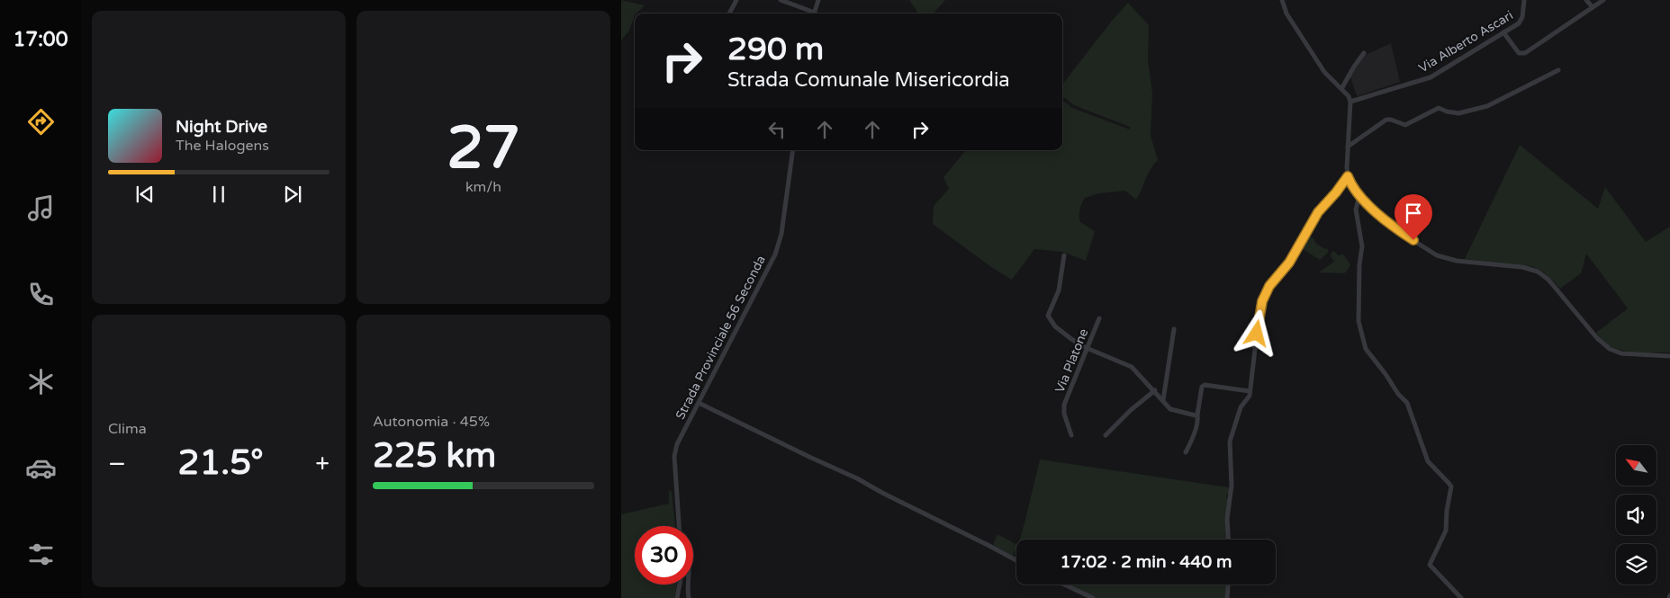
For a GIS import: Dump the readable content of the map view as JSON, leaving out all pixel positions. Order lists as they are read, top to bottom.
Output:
{
  "streets": {
    "street": ["Via Alberto Ascari", "Strada Provinciale 56 Seconda", "Via Platone"]
  },
  "north": "top left",
  "page": {
    "tabs": "17:00",
    "tile": [
      ["27", "km/h"],
      "Clima",
      ["Autonomia · 45%", "225 km"]
    ],
    "turn": ["290 m", "Strada Comunale Misericordia"],
    "song": ["Night Drive", "The Halogens"],
    "heat": ["−", "21.5°", "+"],
    "limit": "30",
    "trip": "17:02 · 2 min · 440 m"
  }
}
